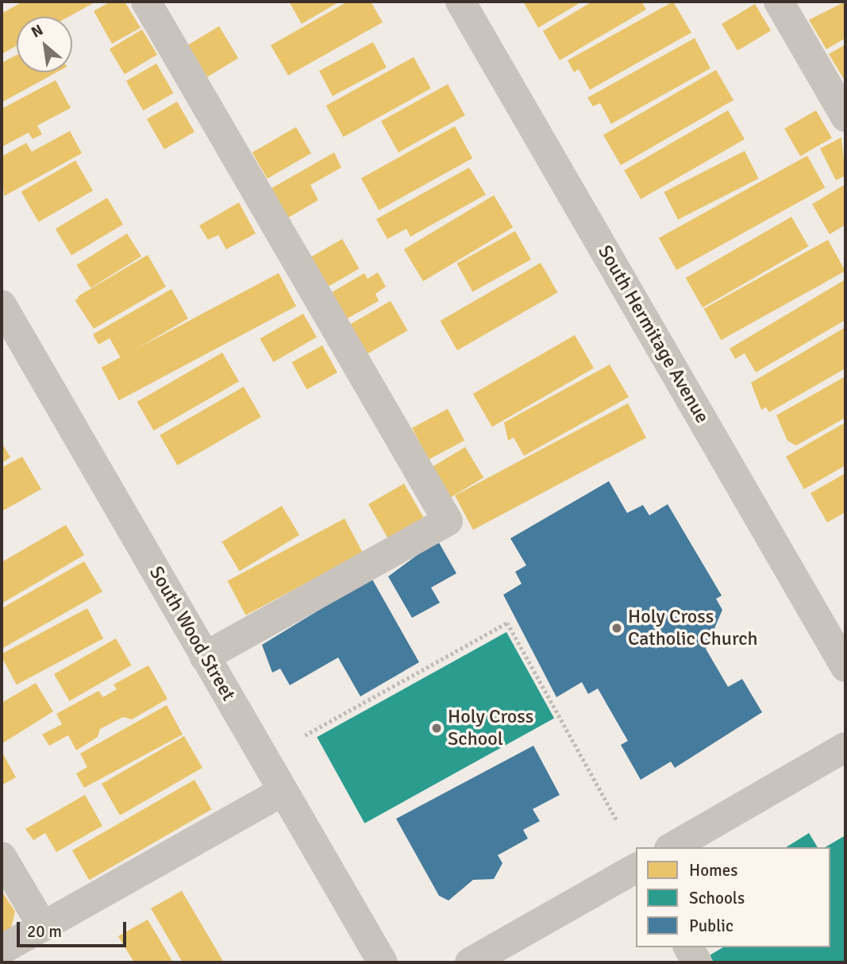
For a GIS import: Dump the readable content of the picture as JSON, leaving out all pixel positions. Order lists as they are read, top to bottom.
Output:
{
  "streets": {
    "street": ["South Hermitage Avenue", "South Wood Street"]
  },
  "places": ["Holy Cross Catholic Church", "Holy Cross School"],
  "legend": ["Homes", "Schools", "Public"],
  "scale_bar": "20 m",
  "north": "top left"
}
